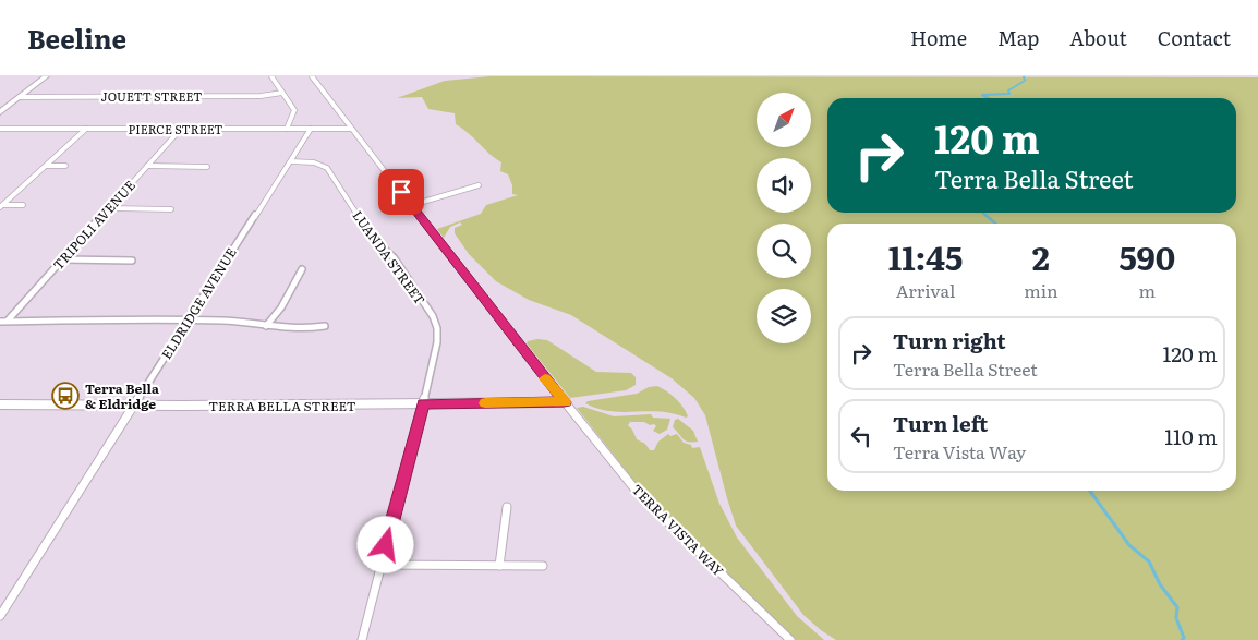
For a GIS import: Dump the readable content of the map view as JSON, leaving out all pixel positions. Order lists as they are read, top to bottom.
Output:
{
  "streets": {
    "street": [
      "JOUETT STREET",
      "PIERCE STREET",
      "TRIPOLI AVENUE",
      "LUANDA STREET",
      "ELDRIDGE AVENUE",
      "TERRA BELLA STREET",
      "TERRA VISTA WAY"
    ]
  },
  "crossings": [
    ["PIERCE STREET", "TRIPOLI AVENUE"],
    ["PIERCE STREET", "ELDRIDGE AVENUE"],
    ["PIERCE STREET", "TERRA VISTA WAY"],
    ["LUANDA STREET", "ELDRIDGE AVENUE"],
    ["LUANDA STREET", "TERRA BELLA STREET"],
    ["ELDRIDGE AVENUE", "TERRA BELLA STREET"],
    ["TERRA BELLA STREET", "TERRA VISTA WAY"]
  ],
  "places": {
    "bus stop": ["Terra Bella & Eldridge"]
  },
  "north": "top right",
  "page": {
    "header": "Beeline",
    "nav": [
      "Home",
      "Map",
      "About",
      "Contact"
    ],
    "turn": ["120 m", "Terra Bella Street"],
    "eta": [
      "11:45",
      "Arrival",
      "2",
      "min",
      "590",
      "m"
    ],
    "list": [
      {
        "name": "Turn right",
        "note": "Terra Bella Street",
        "value": "120 m"
      },
      {
        "name": "Turn left",
        "note": "Terra Vista Way",
        "value": "110 m"
      }
    ]
  }
}
